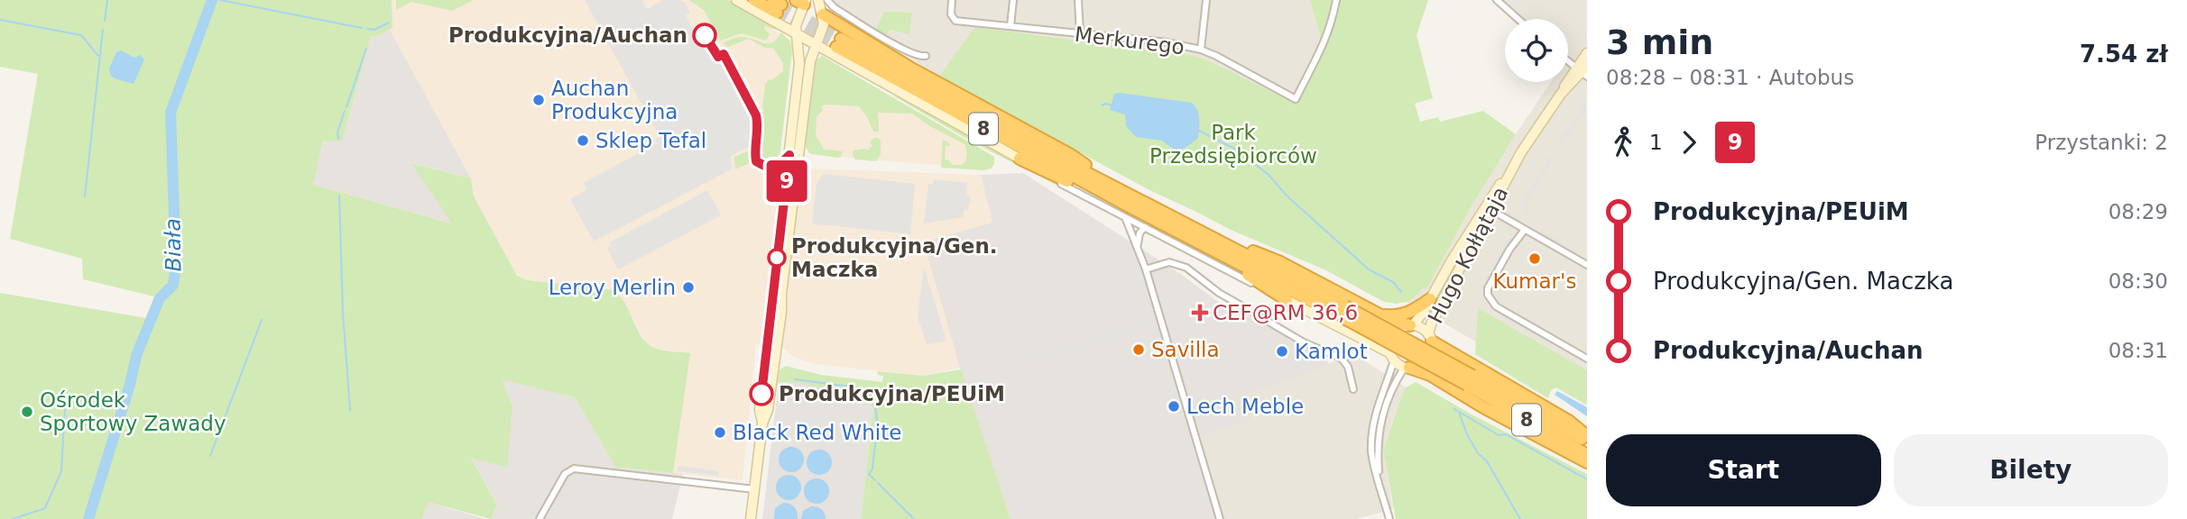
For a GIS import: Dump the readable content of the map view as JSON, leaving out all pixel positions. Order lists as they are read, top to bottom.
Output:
{
  "streets": {
    "highway": ["8"],
    "street": ["Merkurego", "Hugo Kołłątaja"]
  },
  "water": ["Biała"],
  "parks": ["Park Przedsiębiorców"],
  "places": {
    "other": [
      "Produkcyjna/Auchan",
      "Auchan Produkcyjna",
      "Sklep Tefal",
      "Produkcyjna/Gen. Maczka",
      "Kumar's",
      "Leroy Merlin",
      "Savilla",
      "Kamlot",
      "Produkcyjna/PEUiM",
      "Lech Meble",
      "Ośrodek Sportowy Zawady",
      "Black Red White"
    ],
    "health": ["CEF@RM 36,6"]
  },
  "lines": ["bus line 9"],
  "page": {
    "on_map": "9",
    "heading": ["3 min", "08:28 – 08:31 · Autobus", "7.54 zł"],
    "legs": ["1", "9", "Przystanki: 2"],
    "list": [
      {
        "name": "Produkcyjna/PEUiM",
        "value": "08:29"
      },
      {
        "name": "Produkcyjna/Gen. Maczka",
        "value": "08:30"
      },
      {
        "name": "Produkcyjna/Auchan",
        "value": "08:31"
      }
    ],
    "buttons": ["Start", "Bilety"]
  }
}
